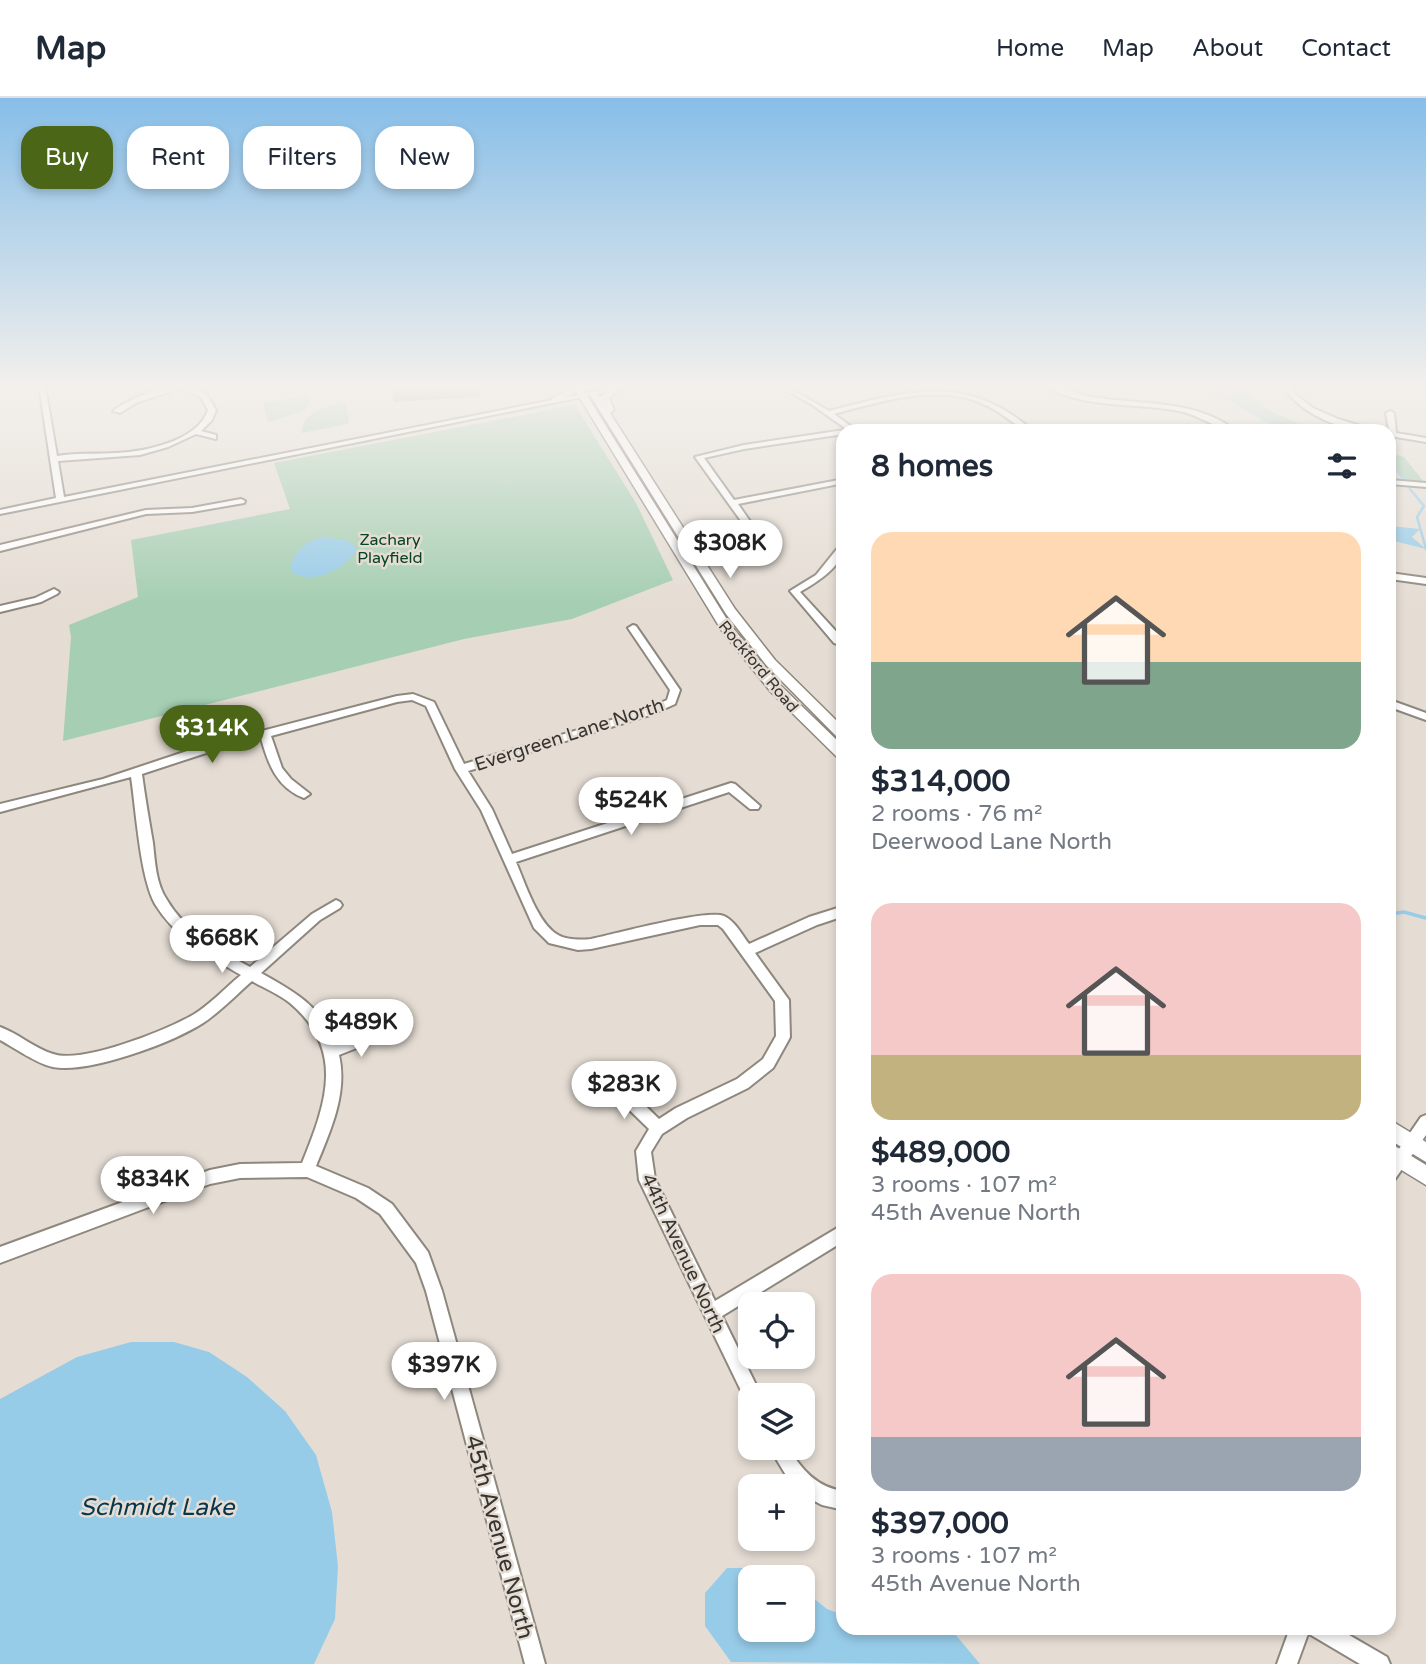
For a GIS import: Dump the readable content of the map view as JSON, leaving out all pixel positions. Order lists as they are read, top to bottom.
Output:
{
  "streets": {
    "main road": ["Rockford Road"],
    "street": ["Evergreen Lane North", "44th Avenue North", "45th Avenue North"]
  },
  "water": ["Schmidt Lake"],
  "parks": ["Zachary Playfield"],
  "page": {
    "header": "Map",
    "nav": [
      "Home",
      "Map",
      "About",
      "Contact"
    ],
    "chip": [
      "Buy",
      "Rent",
      "Filters",
      "New"
    ],
    "heading": "8 homes",
    "list": [
      {
        "name": "$314,000",
        "note": "2 rooms · 76 m² · Deerwood Lane North"
      },
      {
        "name": "$489,000",
        "note": "3 rooms · 107 m² · 45th Avenue North"
      },
      {
        "name": "$397,000",
        "note": "3 rooms · 107 m² · 45th Avenue North"
      }
    ],
    "price": [
      "$308K",
      "$314K",
      "$524K",
      "$668K",
      "$489K",
      "$283K",
      "$834K",
      "$397K"
    ],
    "map_buttons": ["+", "−"]
  }
}
